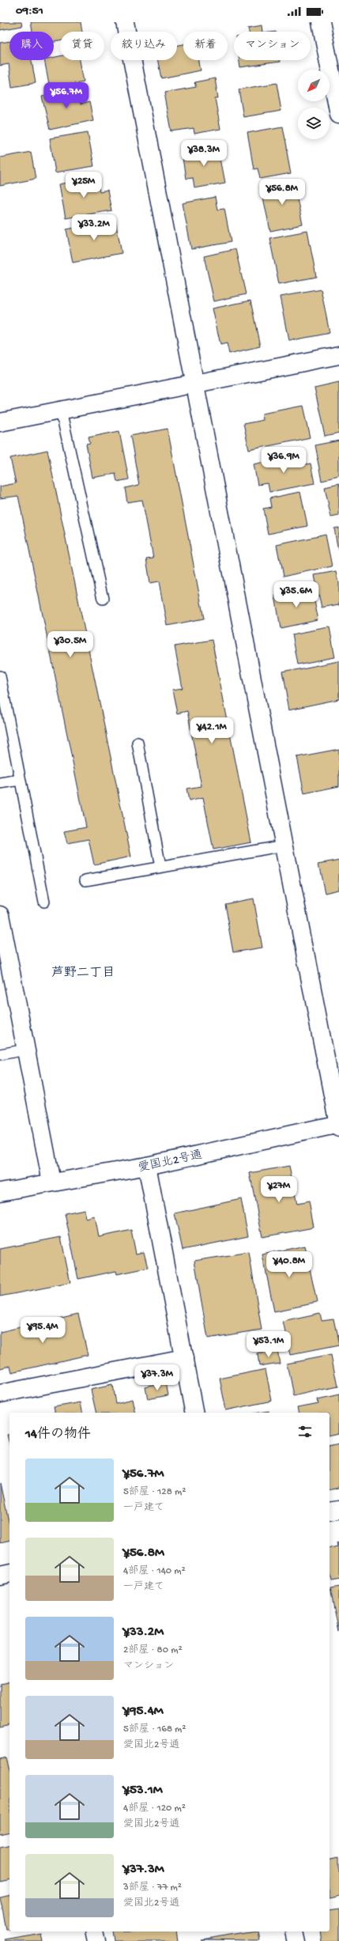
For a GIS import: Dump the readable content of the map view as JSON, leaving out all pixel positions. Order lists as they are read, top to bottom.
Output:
{
  "streets": {
    "street": ["愛国北2号通"]
  },
  "districts": ["芦野二丁目"],
  "north": "bottom left",
  "page": {
    "status": "09:51",
    "chip": [
      "購入",
      "賃貸",
      "絞り込み",
      "新着",
      "マンション"
    ],
    "price": [
      "¥56.7M",
      "¥38.3M",
      "¥25M",
      "¥56.8M",
      "¥33.2M",
      "¥36.9M",
      "¥35.6M",
      "¥30.5M",
      "¥42.1M",
      "¥27M",
      "¥40.8M",
      "¥95.4M",
      "¥53.1M",
      "¥37.3M"
    ],
    "heading": "14件の物件",
    "list": [
      {
        "name": "¥56.7M",
        "note": "5部屋 · 128 m² · 一戸建て"
      },
      {
        "name": "¥56.8M",
        "note": "4部屋 · 140 m² · 一戸建て"
      },
      {
        "name": "¥33.2M",
        "note": "2部屋 · 80 m² · マンション"
      },
      {
        "name": "¥95.4M",
        "note": "5部屋 · 168 m² · 愛国北2号通"
      },
      {
        "name": "¥53.1M",
        "note": "4部屋 · 120 m² · 愛国北2号通"
      },
      {
        "name": "¥37.3M",
        "note": "3部屋 · 77 m² · 愛国北2号通"
      }
    ]
  }
}
